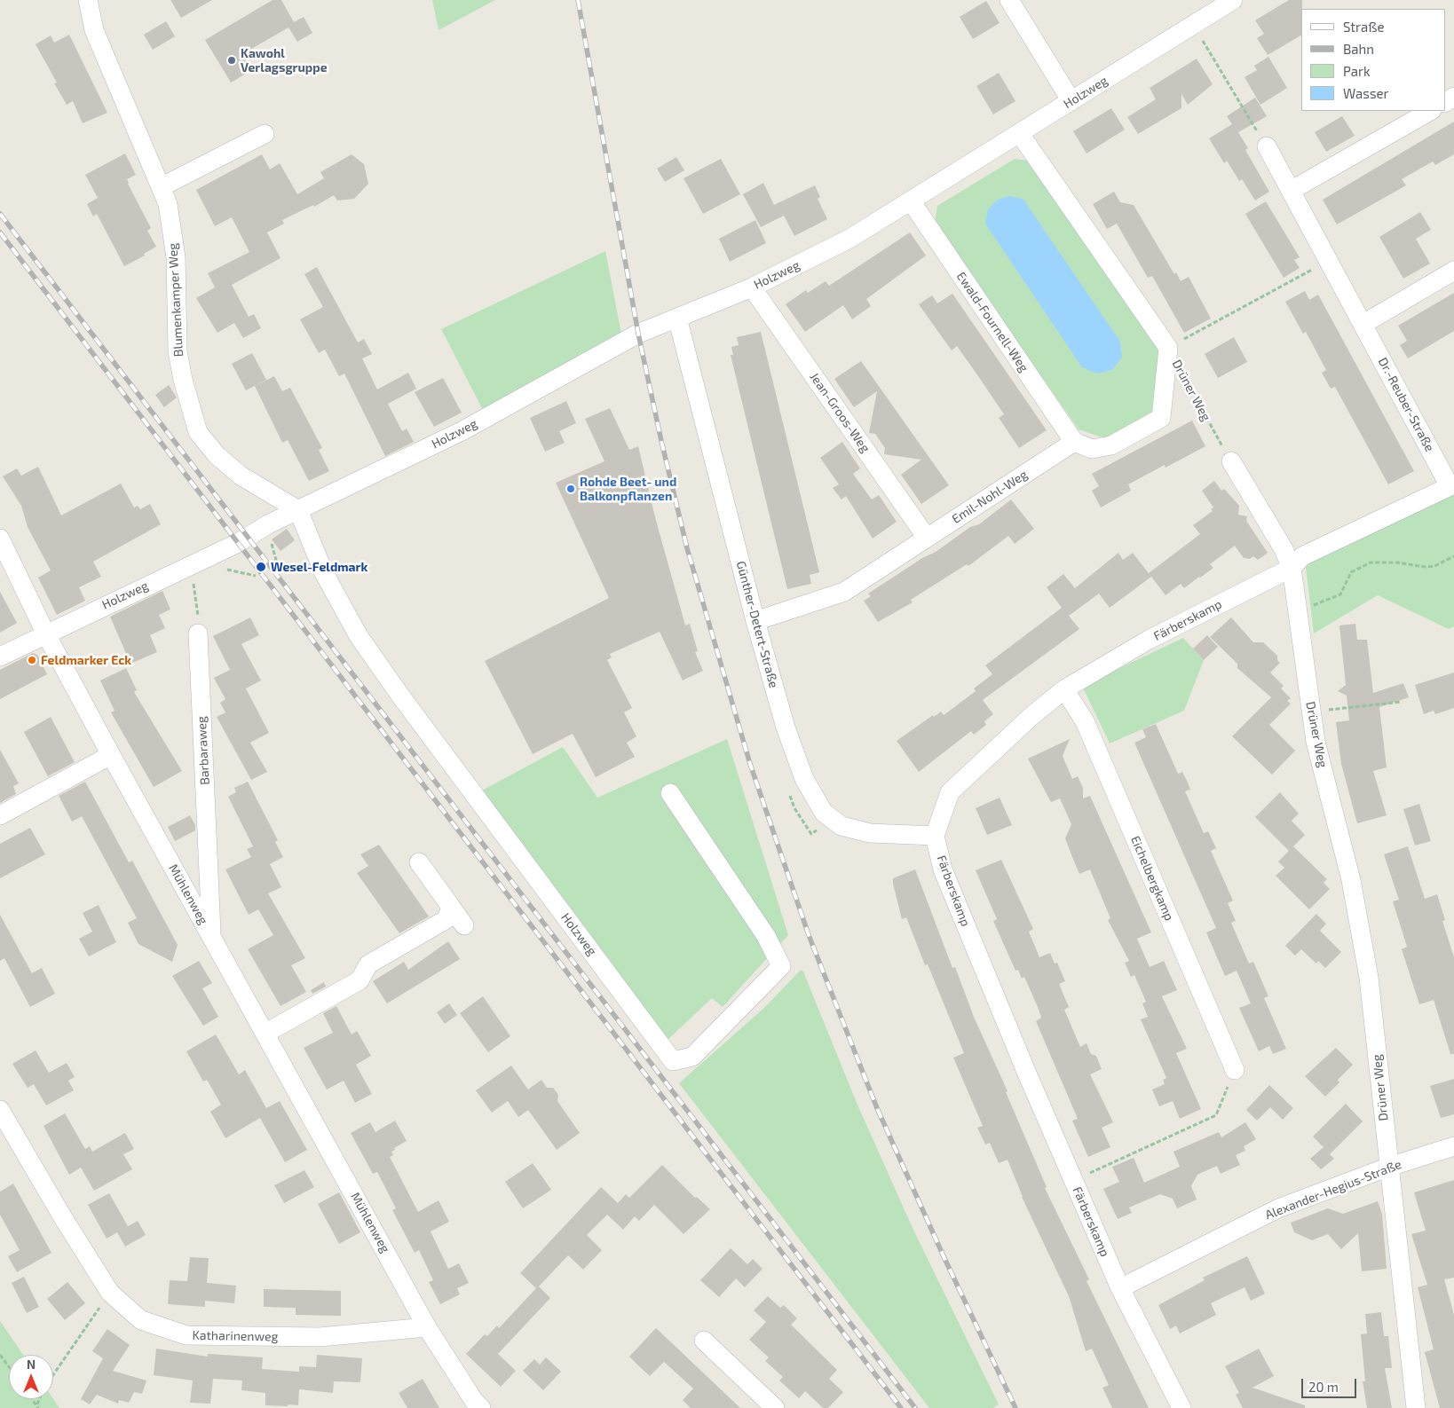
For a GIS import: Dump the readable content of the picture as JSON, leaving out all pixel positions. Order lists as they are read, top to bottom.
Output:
{
  "streets": {
    "street": [
      "Holzweg",
      "Blumenkamper Weg",
      "Ewald-Fournell-Weg",
      "Drüner Weg",
      "Dr.-Reuber-Straße",
      "Jean-Groos-Weg",
      "Emil-Nohl-Weg",
      "Färberskamp",
      "Günther-Detert-Straße",
      "Barbaraweg",
      "Eichelbergkamp",
      "Mühlenweg",
      "Alexander-Hegius-Straße",
      "Katharinenweg"
    ]
  },
  "crossings": [
    ["Holzweg", "Blumenkamper Weg"],
    ["Holzweg", "Ewald-Fournell-Weg"],
    ["Holzweg", "Drüner Weg"],
    ["Holzweg", "Jean-Groos-Weg"],
    ["Holzweg", "Günther-Detert-Straße"],
    ["Holzweg", "Mühlenweg"],
    ["Ewald-Fournell-Weg", "Emil-Nohl-Weg"],
    ["Drüner Weg", "Färberskamp"],
    ["Drüner Weg", "Alexander-Hegius-Straße"],
    ["Dr.-Reuber-Straße", "Färberskamp"],
    ["Jean-Groos-Weg", "Emil-Nohl-Weg"],
    ["Emil-Nohl-Weg", "Günther-Detert-Straße"],
    ["Färberskamp", "Günther-Detert-Straße"],
    ["Färberskamp", "Eichelbergkamp"],
    ["Färberskamp", "Alexander-Hegius-Straße"],
    ["Barbaraweg", "Mühlenweg"],
    ["Mühlenweg", "Katharinenweg"]
  ],
  "places": [
    "Kawohl Verlagsgruppe",
    "Rohde Beet- und Balkonpflanzen",
    "Wesel-Feldmark",
    "Feldmarker Eck"
  ],
  "legend": [
    "Straße",
    "Bahn",
    "Park",
    "Wasser"
  ],
  "scale_bar": "20 m",
  "north": "top"
}
